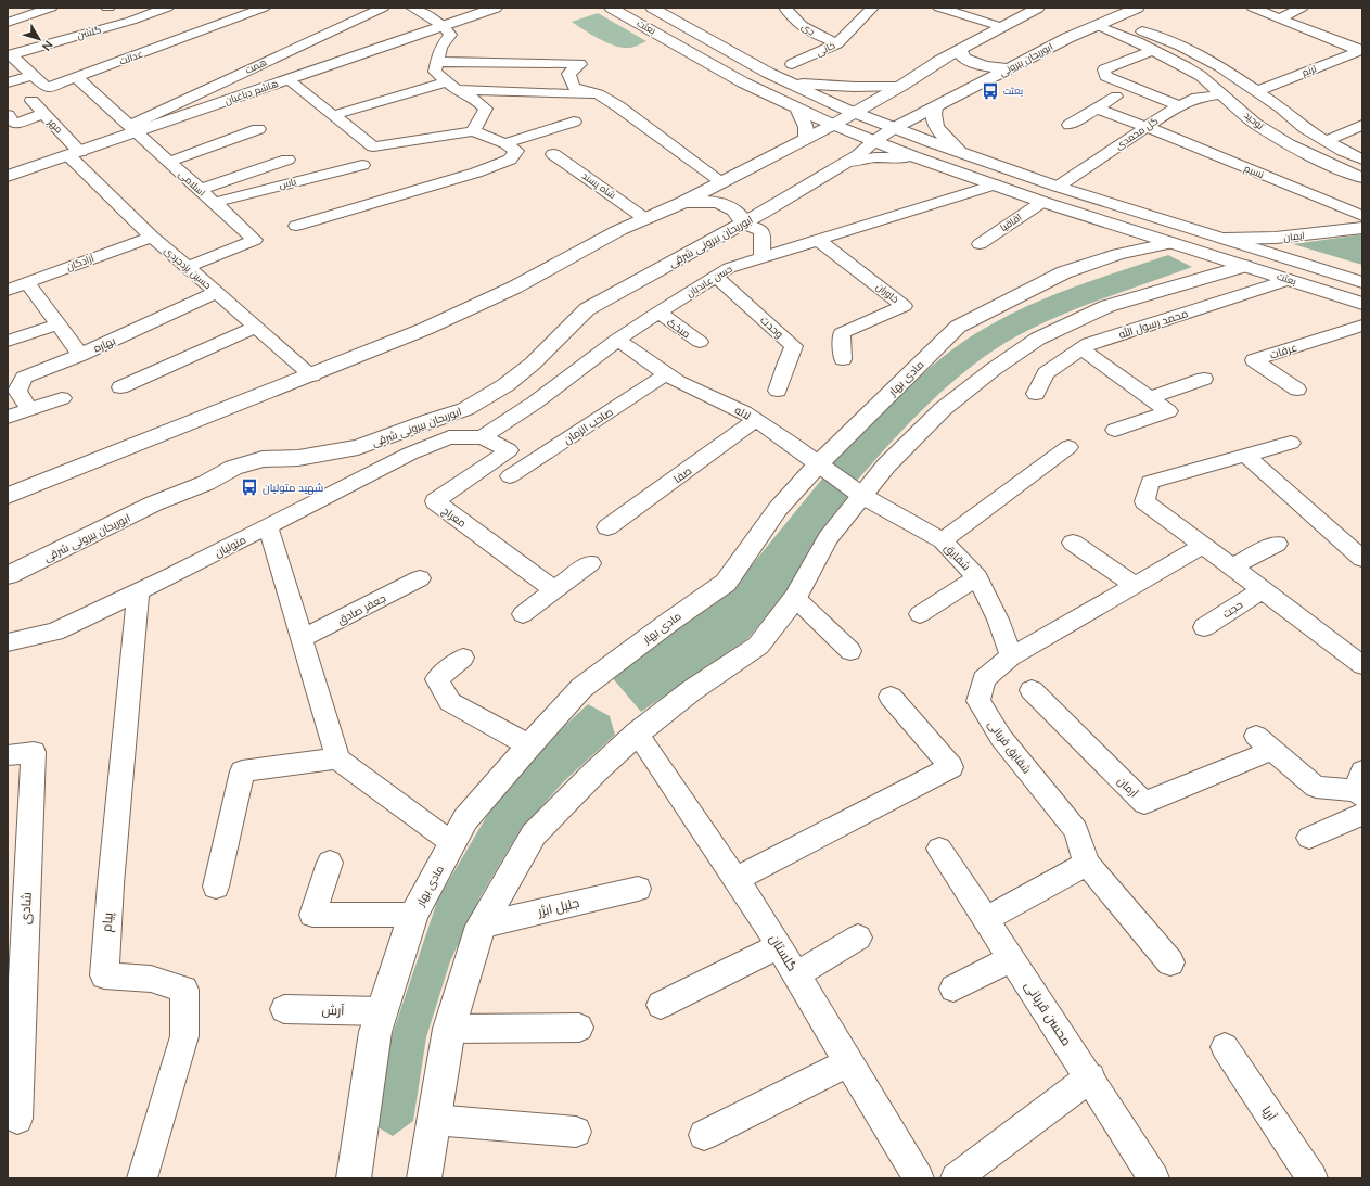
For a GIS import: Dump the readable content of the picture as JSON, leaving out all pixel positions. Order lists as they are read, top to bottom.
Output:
{
  "streets": {
    "main road": [
      "بعثت",
      "ابوریحان بیرونی",
      "هاشم دباغیان",
      "ایمان",
      "ابوریحان بیرونی شرقی",
      "مادی بهار"
    ],
    "street": [
      "دی",
      "گلشن",
      "خانی",
      "عدالت",
      "همت",
      "ترنم",
      "توحید",
      "مهر",
      "گل محمدی",
      "نسیم",
      "اسلامی",
      "یاس",
      "شاه پسند",
      "اقاقیا",
      "آزادگان",
      "حسین یزدجردی",
      "حسن عابدیان",
      "خاوران",
      "محمد رسول الله",
      "وحدت",
      "میخک",
      "بهاره",
      "عرفات",
      "لاله",
      "صاحب الزمان",
      "صفا",
      "معراج",
      "متولیان",
      "شقایق",
      "جعفر صادق",
      "حجت",
      "شقایق قربانی",
      "آرمان",
      "جلیل ابژر",
      "شادی",
      "پیام",
      "گلستان",
      "آرش",
      "محسن قربانی",
      "آریا"
    ]
  },
  "crossings": [
    ["بعثت", "ابوریحان بیرونی"],
    ["بعثت", "گل محمدی"],
    ["بعثت", "اقاقیا"],
    ["بعثت", "ایمان"],
    ["بعثت", "ابوریحان بیرونی شرقی"],
    ["بعثت", "حسن عابدیان"],
    ["بعثت", "محمد رسول الله"],
    ["بعثت", "مادی بهار"],
    ["دی", "خانی"],
    ["گلشن", "عدالت"],
    ["عدالت", "اسلامی"],
    ["ابوریحان بیرونی", "توحید"],
    ["ابوریحان بیرونی", "ابوریحان بیرونی شرقی"],
    ["همت", "هاشم دباغیان"],
    ["همت", "اسلامی"],
    ["هاشم دباغیان", "مهر"],
    ["هاشم دباغیان", "اسلامی"],
    ["هاشم دباغیان", "حسین یزدجردی"],
    ["توحید", "گل محمدی"],
    ["مهر", "حسین یزدجردی"],
    ["گل محمدی", "نسیم"],
    ["اسلامی", "یاس"],
    ["اسلامی", "حسین یزدجردی"],
    ["آزادگان", "حسین یزدجردی"],
    ["حسین یزدجردی", "بهاره"],
    ["حسن عابدیان", "خاوران"],
    ["حسن عابدیان", "وحدت"],
    ["حسن عابدیان", "میخک"],
    ["حسن عابدیان", "لاله"],
    ["حسن عابدیان", "معراج"],
    ["مادی بهار", "لاله"],
    ["مادی بهار", "آرش"],
    ["لاله", "صاحب الزمان"],
    ["لاله", "صفا"],
    ["لاله", "شقایق"],
    ["معراج", "متولیان"],
    ["متولیان", "پیام"],
    ["شقایق", "شقایق قربانی"]
  ],
  "places": {
    "bus stop": ["بعثت", "شهید متولیان"]
  },
  "north": "bottom right"
}
